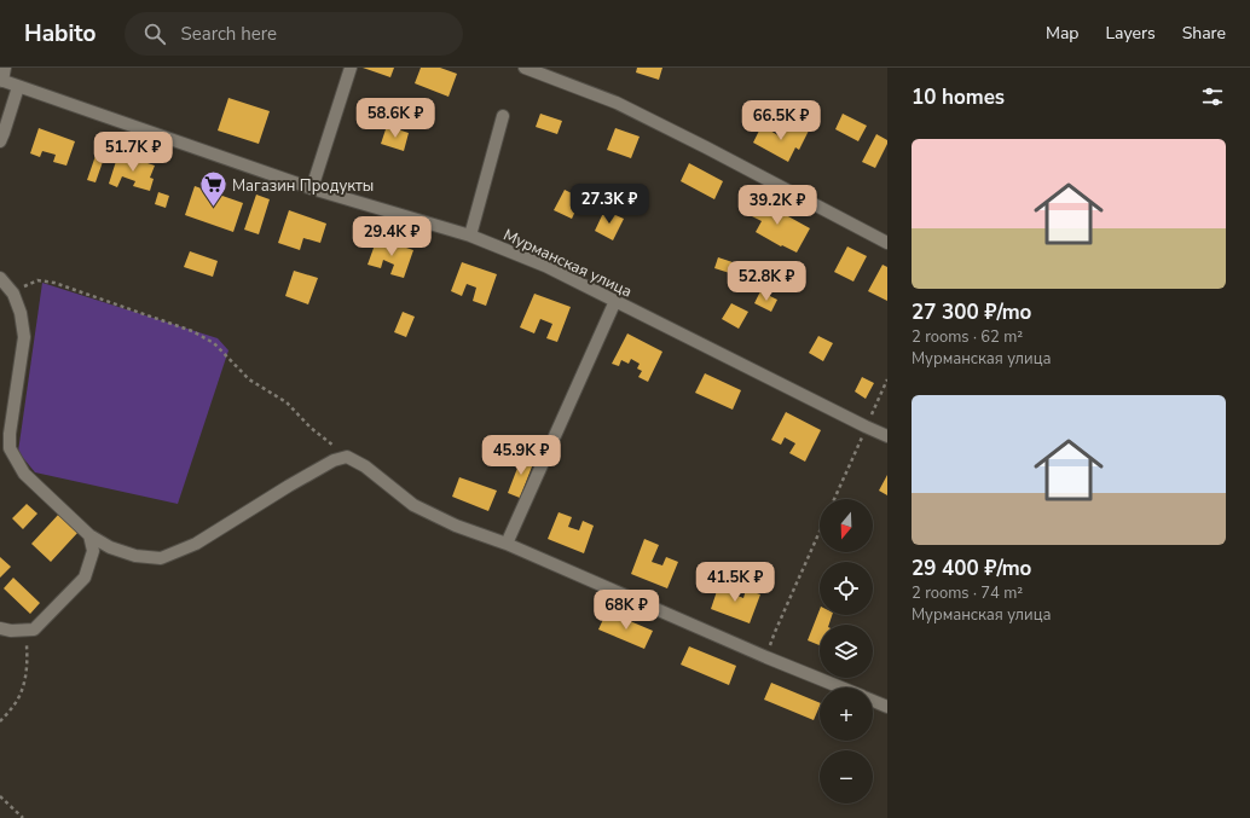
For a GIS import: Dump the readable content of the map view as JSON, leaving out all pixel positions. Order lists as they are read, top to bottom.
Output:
{
  "streets": {
    "street": ["Мурманская улица"]
  },
  "places": {
    "supermarket": ["Магазин Продукты"]
  },
  "north": "bottom",
  "page": {
    "header": "Habito",
    "search": "Search here",
    "nav": ["Map", "Layers", "Share"],
    "heading": "10 homes",
    "price": [
      "58.6K ₽",
      "66.5K ₽",
      "51.7K ₽",
      "27.3K ₽",
      "39.2K ₽",
      "29.4K ₽",
      "52.8K ₽",
      "45.9K ₽",
      "41.5K ₽",
      "68K ₽"
    ],
    "list": [
      {
        "name": "27 300 ₽/mo",
        "note": "2 rooms · 62 m² · Мурманская улица"
      },
      {
        "name": "29 400 ₽/mo",
        "note": "2 rooms · 74 m² · Мурманская улица"
      }
    ],
    "map_buttons": ["+", "−"]
  }
}
